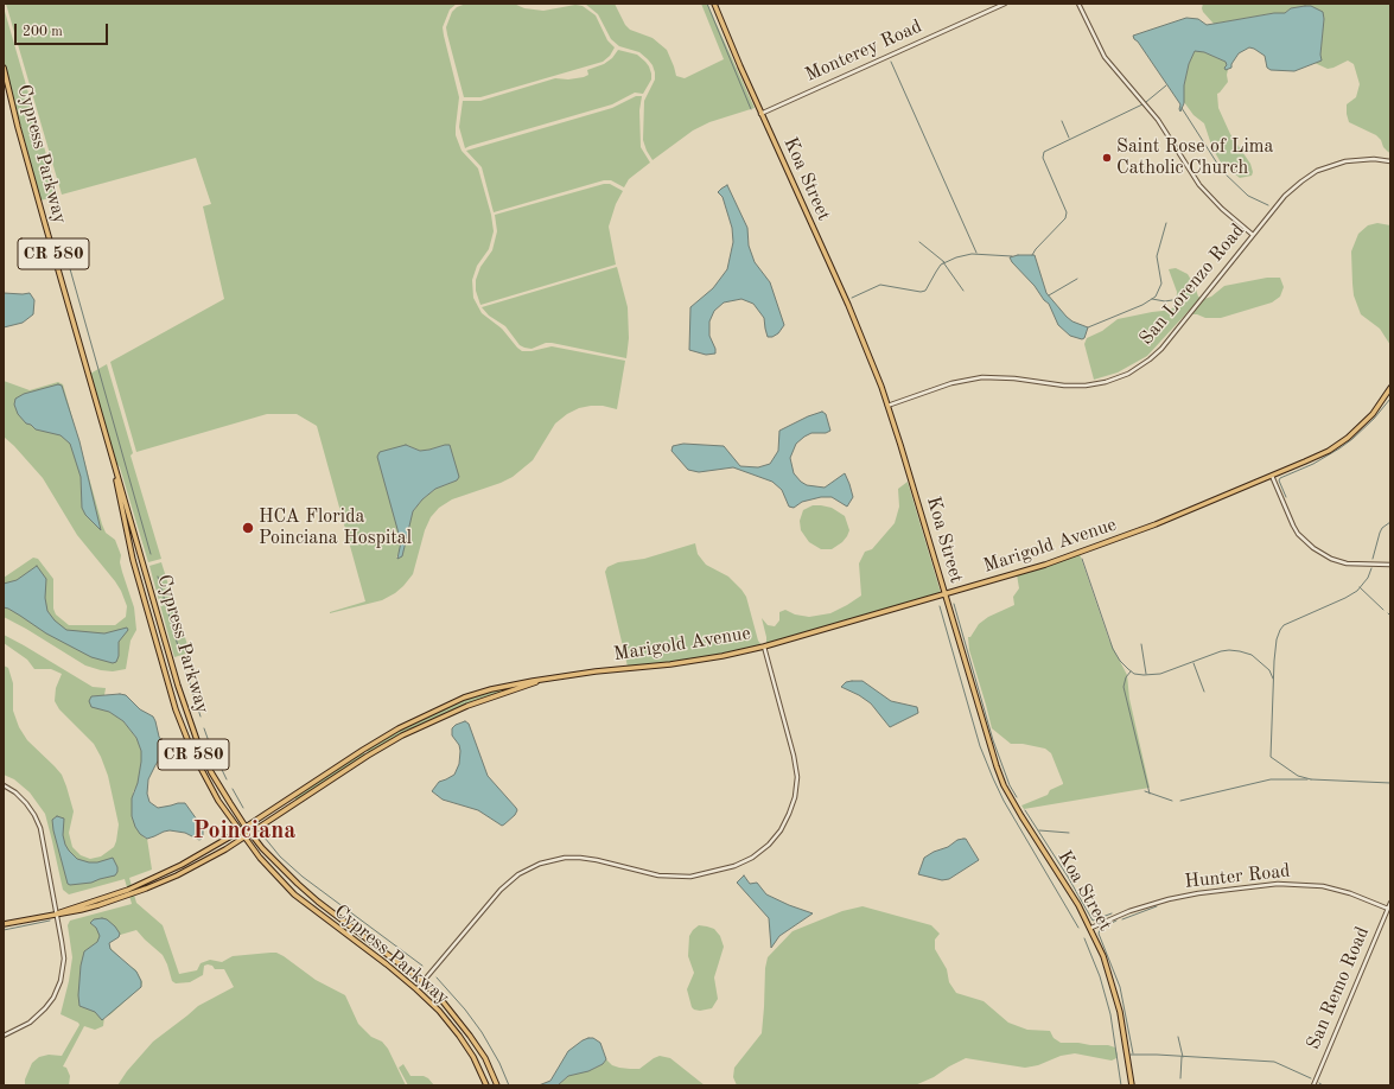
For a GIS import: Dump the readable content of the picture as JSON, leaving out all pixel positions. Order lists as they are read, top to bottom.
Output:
{
  "streets": {
    "main road": [
      "Cypress Parkway",
      "Koa Street",
      "CR 580",
      "Marigold Avenue"
    ],
    "street": [
      "Monterey Road",
      "San Lorenzo Road",
      "Hunter Road",
      "San Remo Road"
    ]
  },
  "crossings": [
    ["Monterey Road", "Koa Street"],
    ["Cypress Parkway", "Marigold Avenue"],
    ["Koa Street", "San Lorenzo Road"],
    ["Koa Street", "Marigold Avenue"],
    ["Koa Street", "Hunter Road"],
    ["Hunter Road", "San Remo Road"]
  ],
  "districts": ["Poinciana"],
  "places": ["Saint Rose of Lima Catholic Church", "HCA Florida Poinciana Hospital"],
  "scale_bar": "200 m"
}
